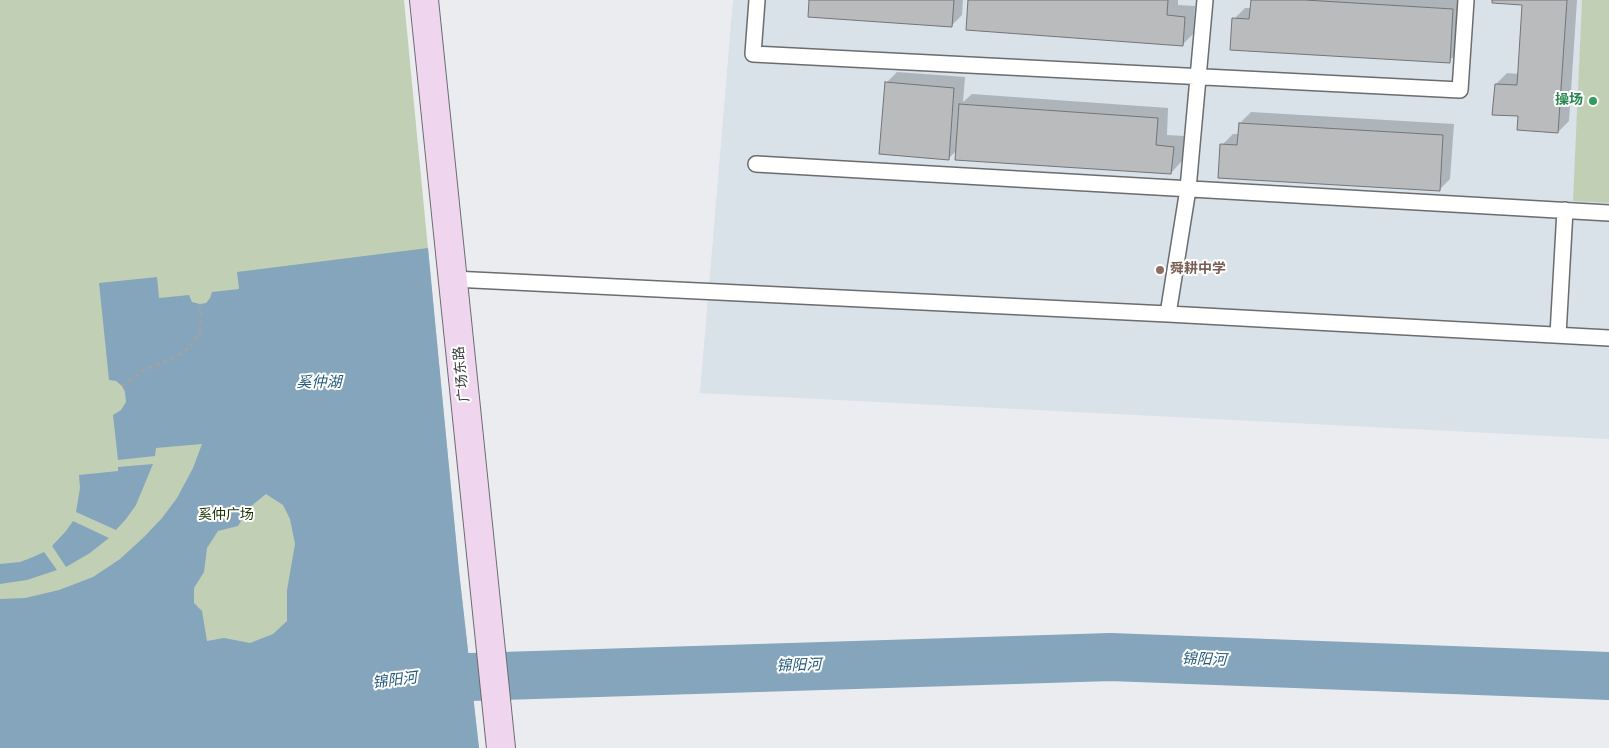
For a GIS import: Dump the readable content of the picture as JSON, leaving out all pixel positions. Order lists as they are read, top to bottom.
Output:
{
  "streets": {
    "street": ["广场东路"]
  },
  "water": ["奚仲湖", "锦阳河"],
  "parks": ["奚仲广场"],
  "places": ["操场", "舜耕中学"]
}
